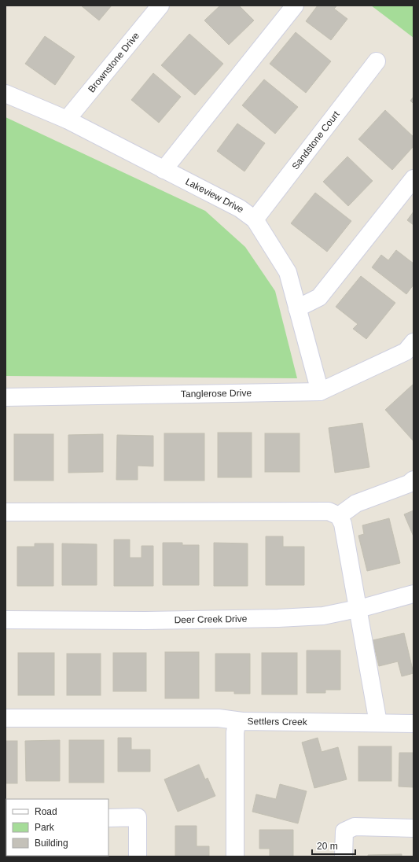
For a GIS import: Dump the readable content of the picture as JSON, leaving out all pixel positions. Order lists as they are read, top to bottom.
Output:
{
  "streets": {
    "street": [
      "Brownstone Drive",
      "Sandstone Court",
      "Lakeview Drive",
      "Tanglerose Drive",
      "Deer Creek Drive",
      "Settlers Creek"
    ]
  },
  "crossings": [
    ["Brownstone Drive", "Lakeview Drive"],
    ["Sandstone Court", "Lakeview Drive"],
    ["Lakeview Drive", "Tanglerose Drive"]
  ],
  "legend": ["Road", "Park", "Building"],
  "scale_bar": "20 m"
}
